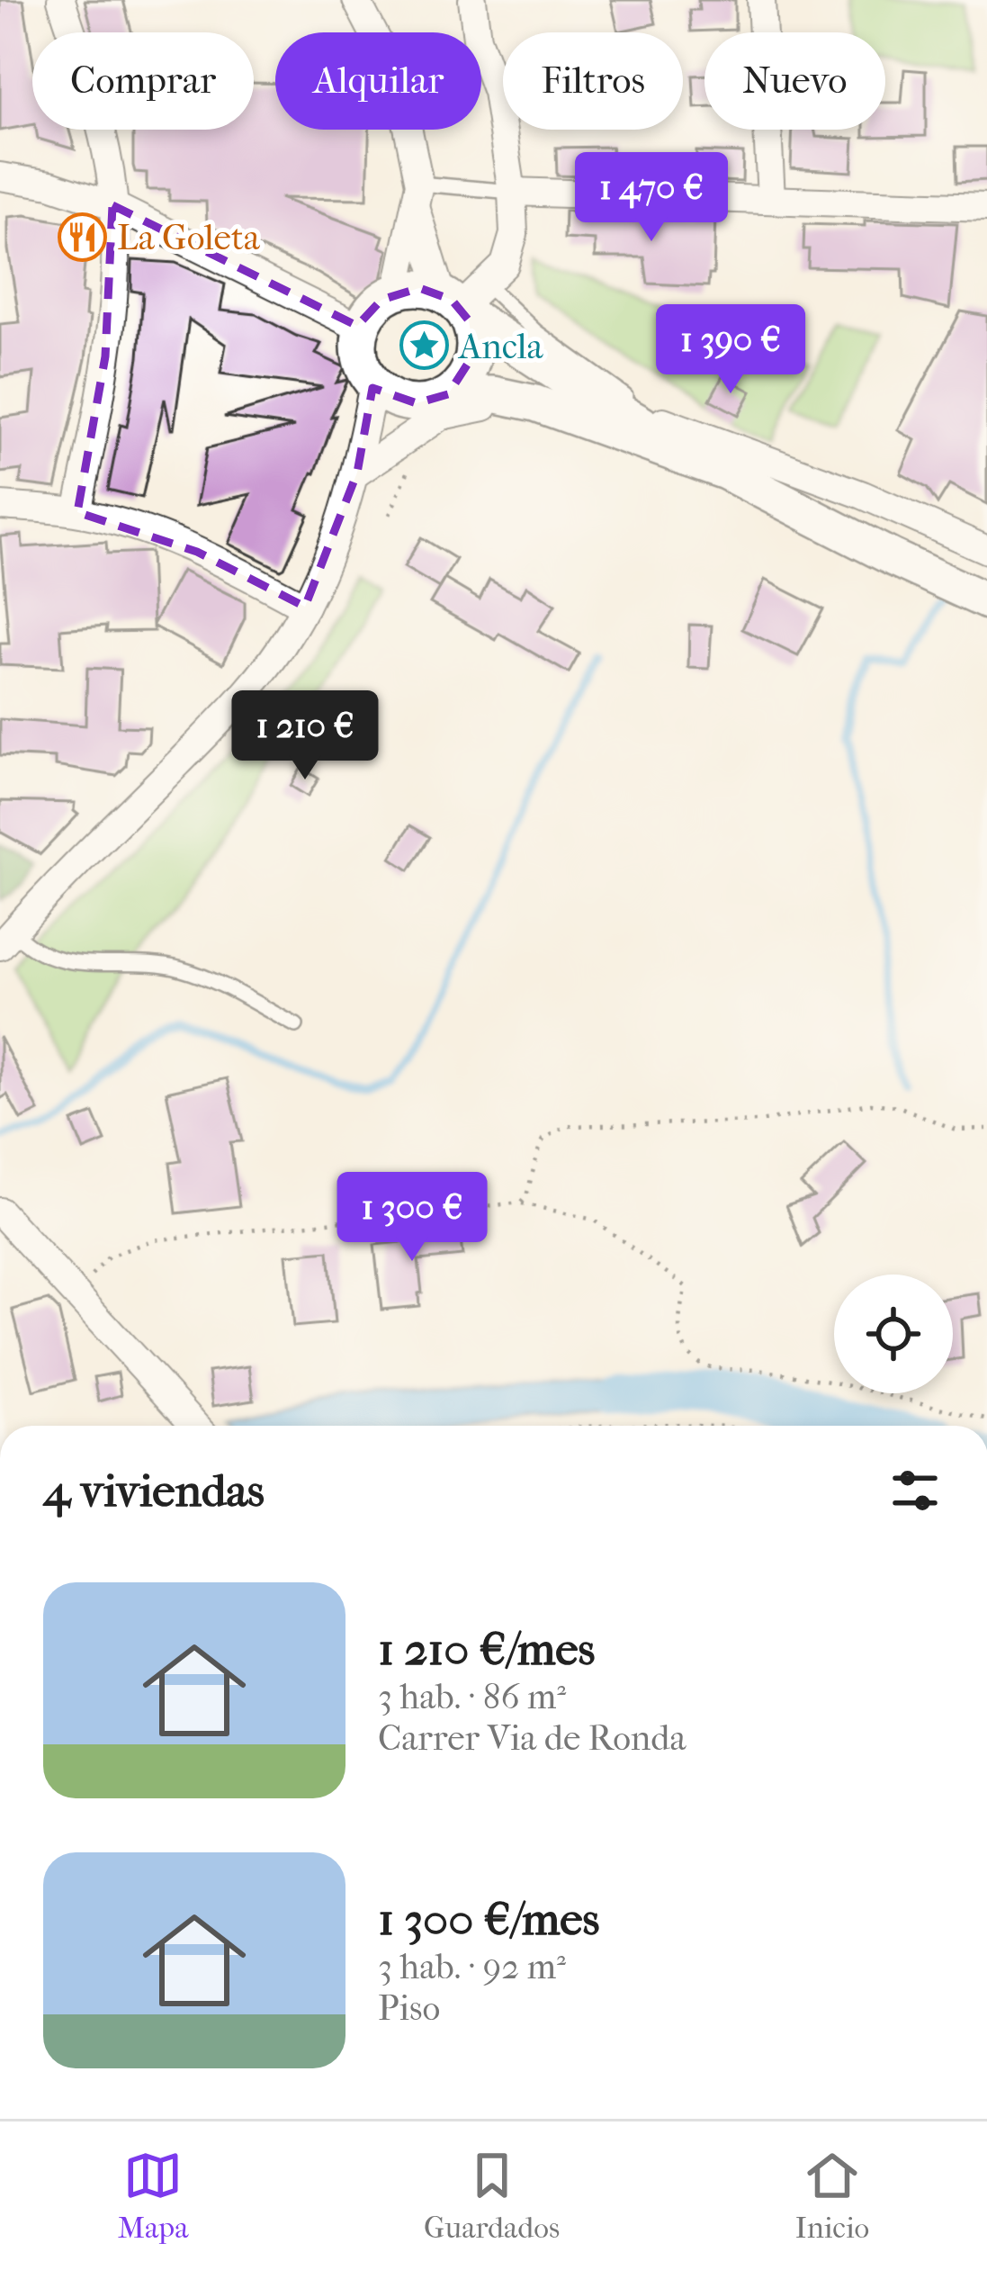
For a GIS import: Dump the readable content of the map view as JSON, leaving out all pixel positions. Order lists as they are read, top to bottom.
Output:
{
  "places": {
    "restaurant": ["La Goleta"],
    "place": ["Ancla"]
  },
  "page": {
    "chip": [
      "Comprar",
      "Alquilar",
      "Filtros",
      "Nuevo"
    ],
    "price": [
      "1 470 €",
      "1 390 €",
      "1 210 €",
      "1 300 €"
    ],
    "heading": "4 viviendas",
    "list": [
      {
        "name": "1 210 €/mes",
        "note": "3 hab. · 86 m² · Carrer Via de Ronda"
      },
      {
        "name": "1 300 €/mes",
        "note": "3 hab. · 92 m² · Piso"
      }
    ],
    "tabs": ["Mapa", "Guardados", "Inicio"]
  }
}
